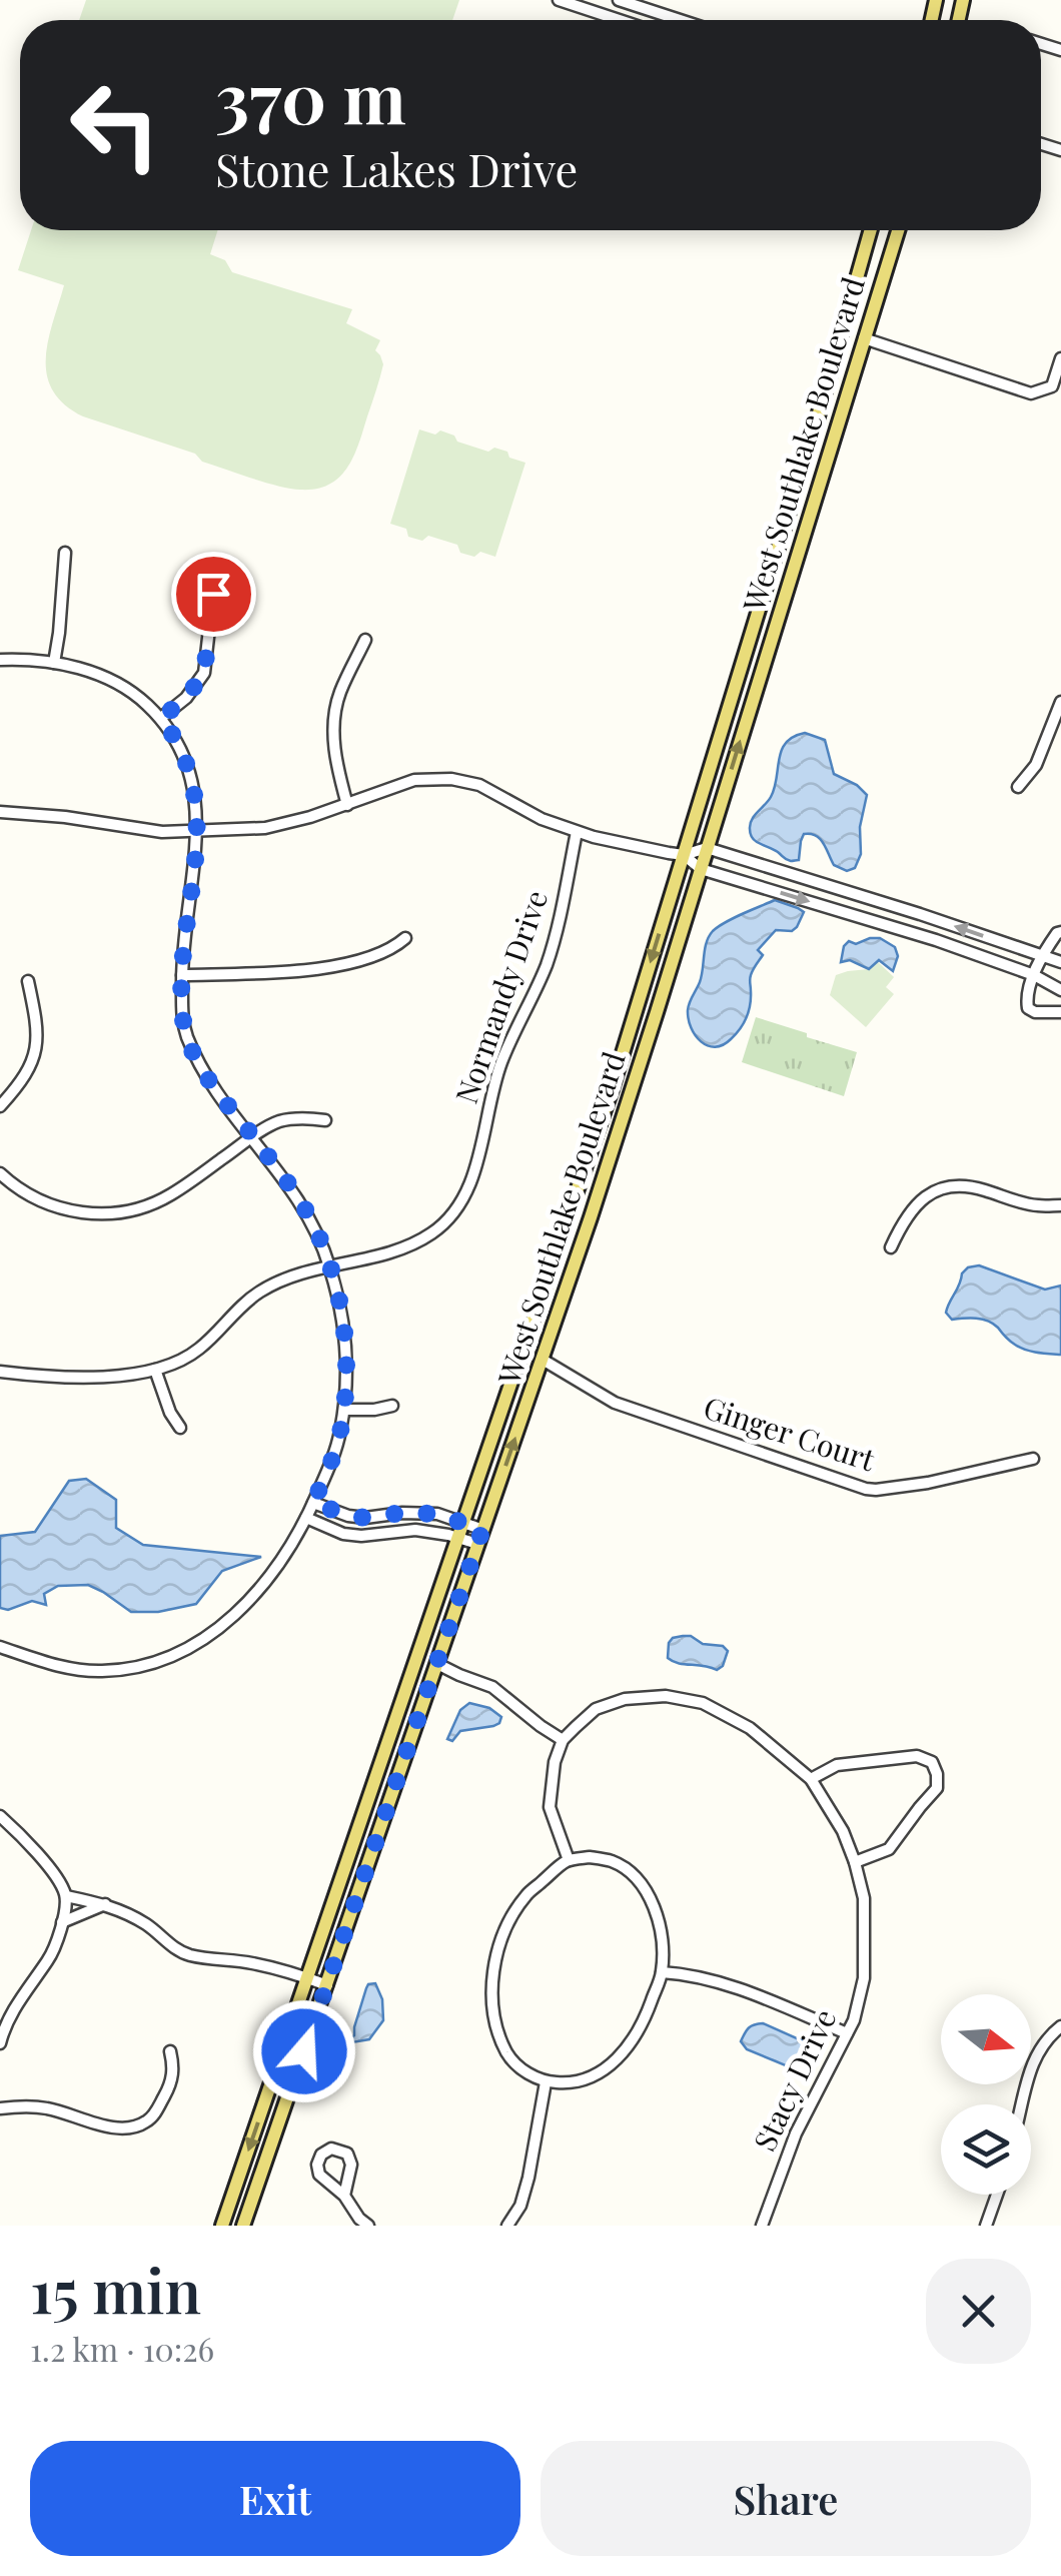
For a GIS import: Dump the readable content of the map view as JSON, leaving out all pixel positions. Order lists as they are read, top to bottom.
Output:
{
  "streets": {
    "main road": ["West Southlake Boulevard"],
    "street": ["Normandy Drive", "Ginger Court", "Stacy Drive"]
  },
  "crossings": [
    ["West Southlake Boulevard", "Ginger Court"]
  ],
  "north": "right",
  "page": {
    "turn": ["370 m", "Stone Lakes Drive"],
    "heading": ["15 min", "1.2 km · 10:26"],
    "buttons": ["Exit", "Share"]
  }
}
